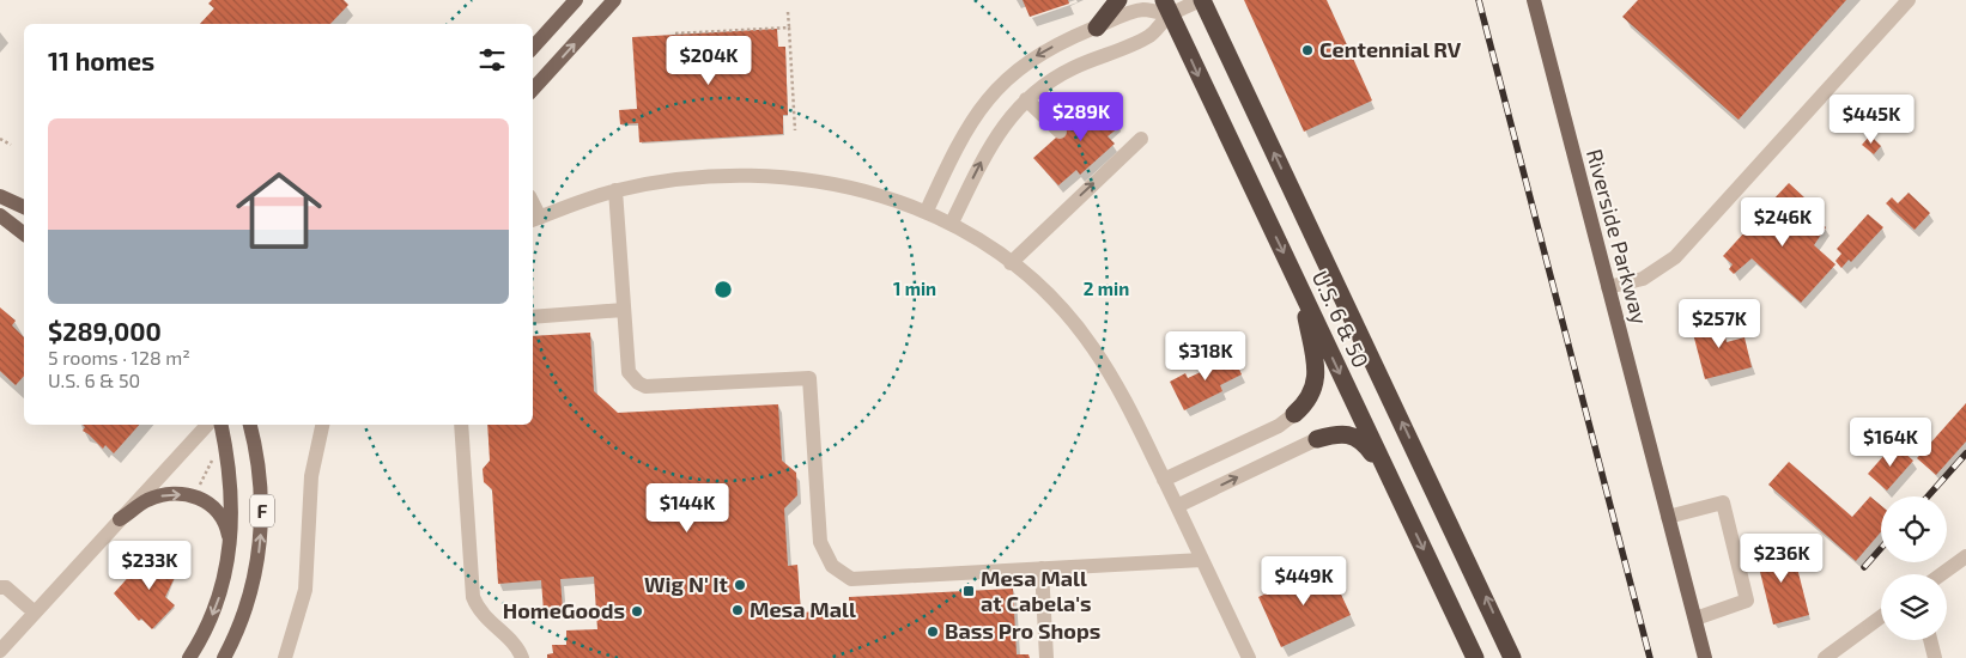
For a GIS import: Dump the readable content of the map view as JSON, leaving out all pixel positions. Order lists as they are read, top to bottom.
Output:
{
  "streets": {
    "highway": ["U.S. 6 & 50"],
    "main road": ["Riverside Parkway", "F"]
  },
  "places": {
    "other": [
      "Centennial RV",
      "Wig N' It",
      "Mesa Mall",
      "HomeGoods",
      "Bass Pro Shops"
    ],
    "transit": ["Mesa Mall at Cabela's"]
  },
  "page": {
    "heading": "11 homes",
    "price": [
      "$204K",
      "$289K",
      "$445K",
      "$246K",
      "$257K",
      "$318K",
      "$164K",
      "$144K",
      "$236K",
      "$233K",
      "$449K"
    ],
    "list": [
      {
        "name": "$289,000",
        "note": "5 rooms · 128 m² · U.S. 6 & 50"
      }
    ]
  },
  "rings": ["1 min", "2 min"]
}
